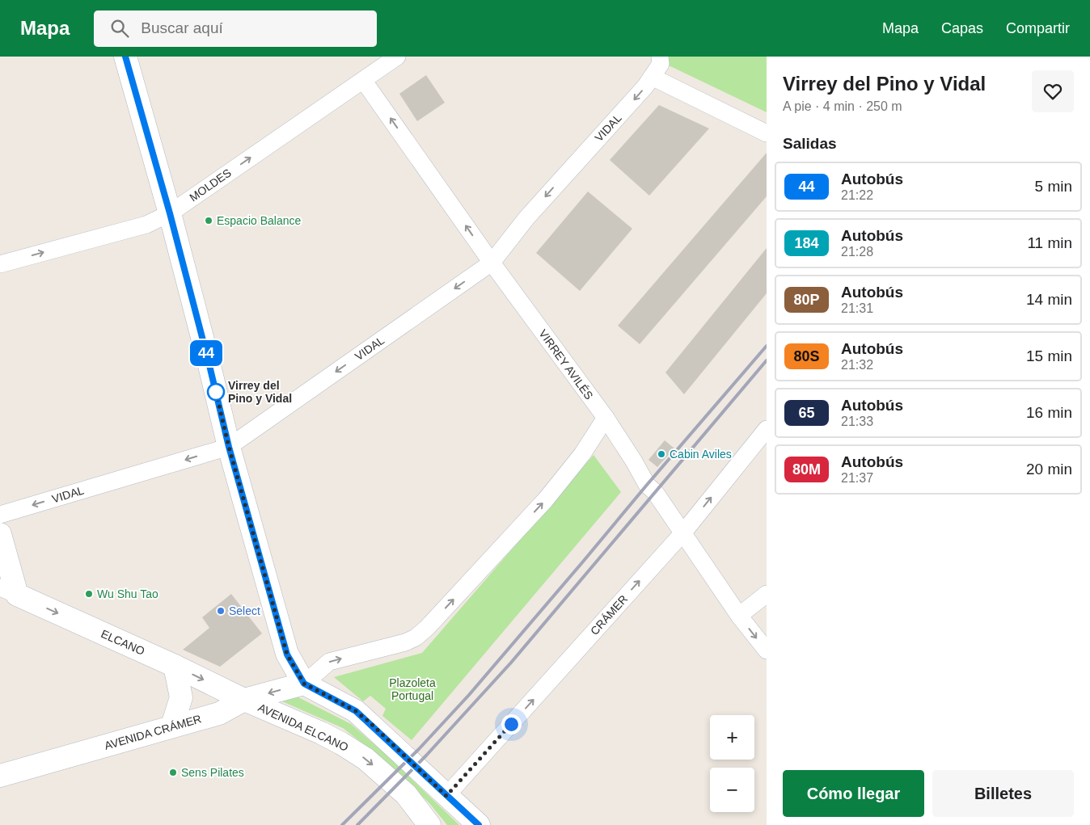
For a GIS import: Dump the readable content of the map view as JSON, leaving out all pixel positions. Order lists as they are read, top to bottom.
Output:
{
  "streets": {
    "street": [
      "VIDAL",
      "MOLDES",
      "VIRREY AVILÉS",
      "CRÁMER",
      "ELCANO",
      "AVENIDA ELCANO",
      "AVENIDA CRÁMER"
    ]
  },
  "crossings": [
    ["VIDAL", "VIRREY AVILÉS"],
    ["MOLDES", "VIRREY AVILÉS"],
    ["VIRREY AVILÉS", "CRÁMER"],
    ["ELCANO", "AVENIDA ELCANO"],
    ["ELCANO", "AVENIDA CRÁMER"],
    ["AVENIDA ELCANO", "AVENIDA CRÁMER"]
  ],
  "one_way": ["VIDAL", "MOLDES", "ELCANO"],
  "parks": ["Plazoleta Portugal"],
  "places": [
    "Espacio Balance",
    "Virrey del Pino y Vidal",
    "Cabin Aviles",
    "Wu Shu Tao",
    "Select",
    "Sens Pilates"
  ],
  "lines": ["bus line 44"],
  "page": {
    "header": "Mapa",
    "search": "Buscar aquí",
    "nav": ["Mapa", "Capas", "Compartir"],
    "on_map": "44",
    "heading": [
      ["Virrey del Pino y Vidal", "A pie · 4 min · 250 m"],
      "Salidas"
    ],
    "list": [
      {
        "mark": "44",
        "name": "Autobús",
        "note": "21:22",
        "value": "5 min"
      },
      {
        "mark": "184",
        "name": "Autobús",
        "note": "21:28",
        "value": "11 min"
      },
      {
        "mark": "80P",
        "name": "Autobús",
        "note": "21:31",
        "value": "14 min"
      },
      {
        "mark": "80S",
        "name": "Autobús",
        "note": "21:32",
        "value": "15 min"
      },
      {
        "mark": "65",
        "name": "Autobús",
        "note": "21:33",
        "value": "16 min"
      },
      {
        "mark": "80M",
        "name": "Autobús",
        "note": "21:37",
        "value": "20 min"
      }
    ],
    "map_buttons": ["+", "−"],
    "buttons": ["Cómo llegar", "Billetes"]
  }
}
